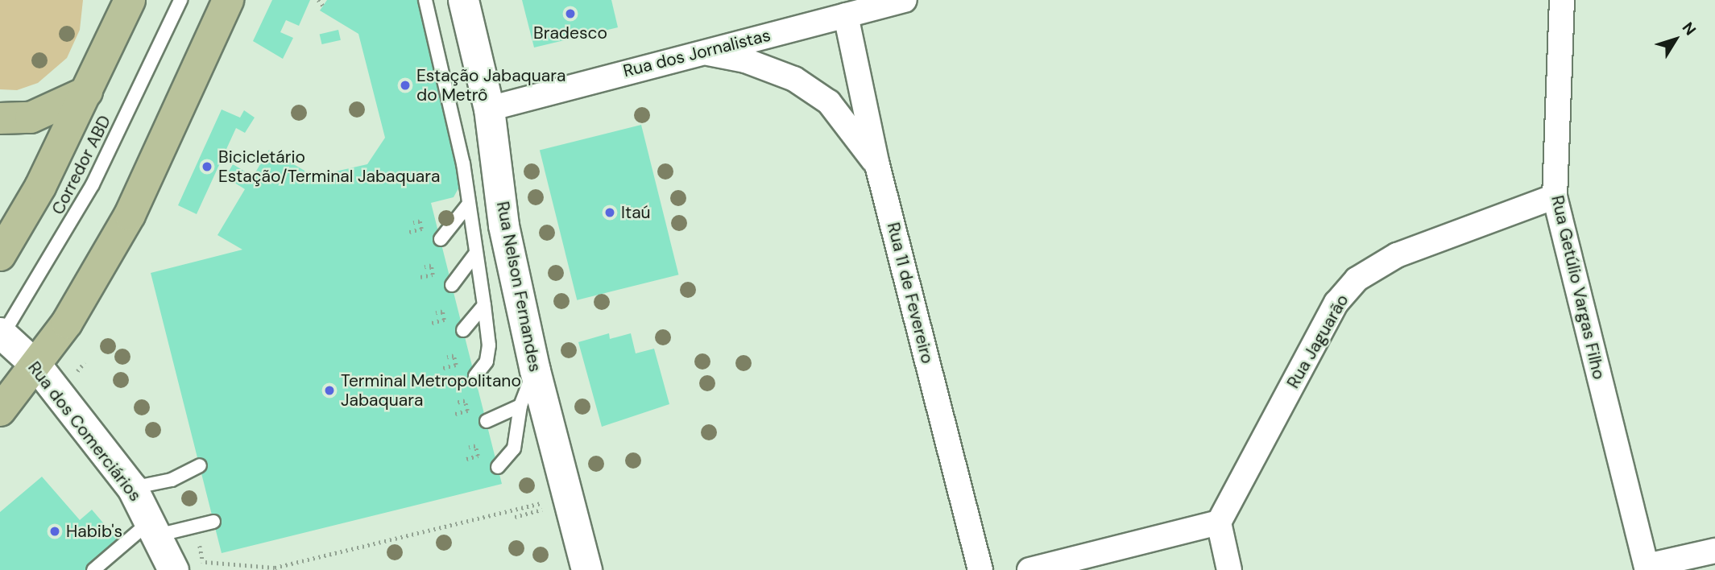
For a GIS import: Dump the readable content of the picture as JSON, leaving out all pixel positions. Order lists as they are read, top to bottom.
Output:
{
  "streets": {
    "street": [
      "Rua dos Jornalistas",
      "Rua Nelson Fernandes",
      "Rua Getúlio Vargas Filho",
      "Rua 11 de Fevereiro",
      "Rua Jaguarão",
      "Rua dos Comerciários"
    ],
    "lane": ["Corredor ABD"]
  },
  "crossings": [
    ["Rua dos Jornalistas", "Rua Nelson Fernandes"],
    ["Rua dos Jornalistas", "Rua 11 de Fevereiro"],
    ["Corredor ABD", "Rua dos Comerciários"],
    ["Rua Getúlio Vargas Filho", "Rua Jaguarão"]
  ],
  "places": [
    "Bradesco",
    "Estação Jabaquara do Metrô",
    "Bicicletário Estação/Terminal Jabaquara",
    "Itaú",
    "Terminal Metropolitano Jabaquara",
    "Habib's"
  ],
  "north": "top right"
}
